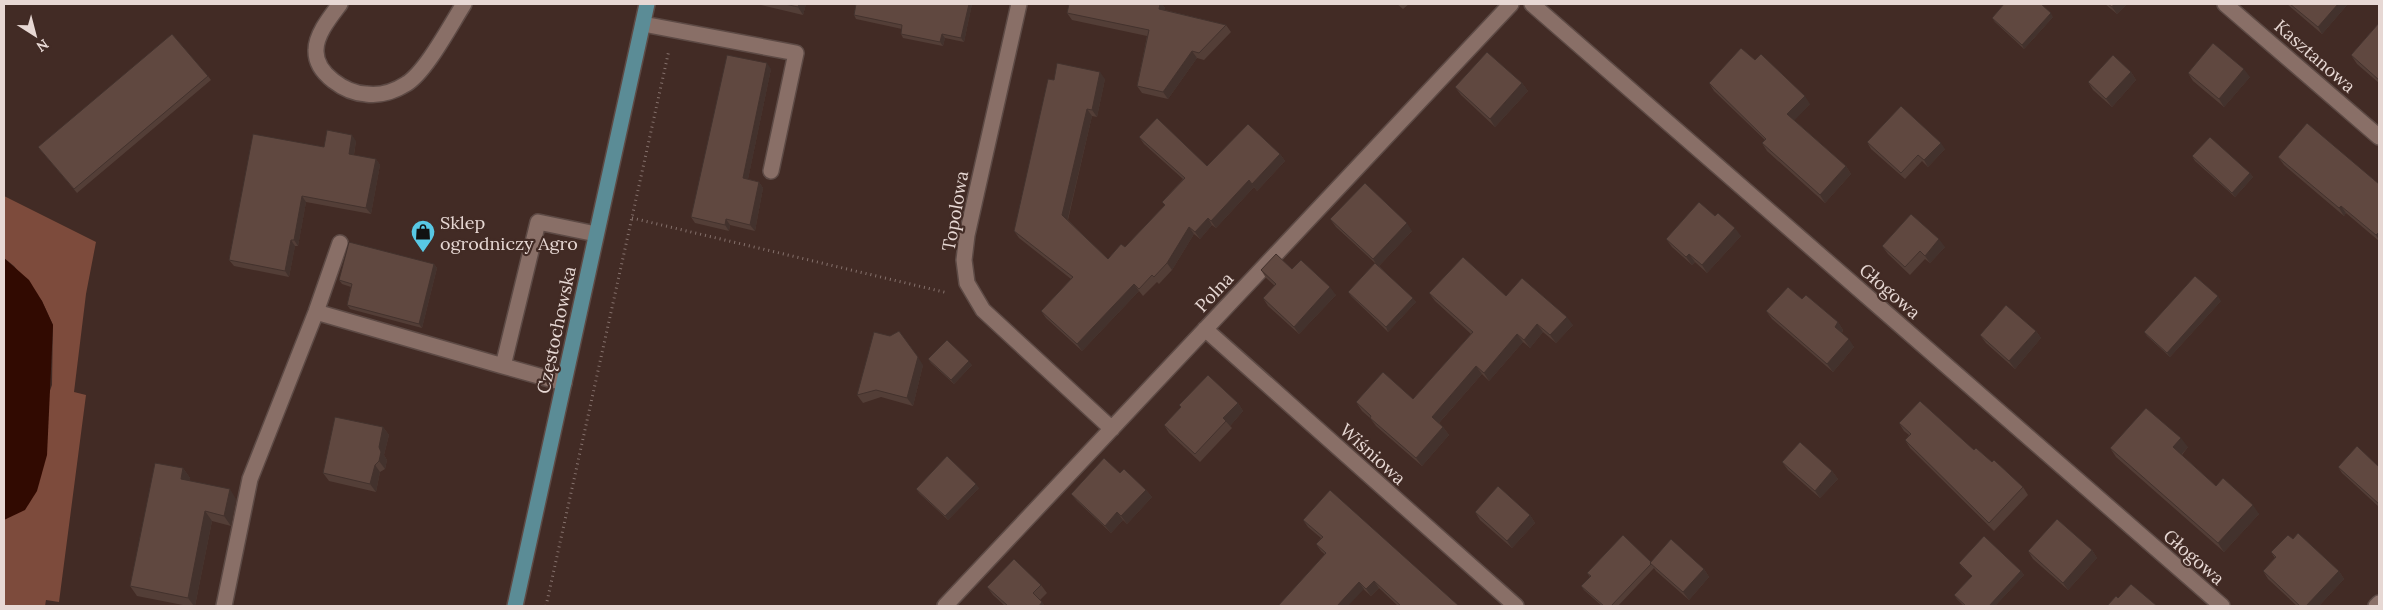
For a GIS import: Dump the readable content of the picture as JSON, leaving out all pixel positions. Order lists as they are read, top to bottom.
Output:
{
  "streets": {
    "main road": ["Częstochowska"],
    "street": [
      "Kasztanowa",
      "Topolowa",
      "Głogowa",
      "Polna",
      "Wiśniowa"
    ]
  },
  "crossings": [
    ["Topolowa", "Polna"],
    ["Polna", "Wiśniowa"]
  ],
  "places": {
    "shop": ["Sklep ogrodniczy Agro"]
  },
  "north": "bottom right"
}
